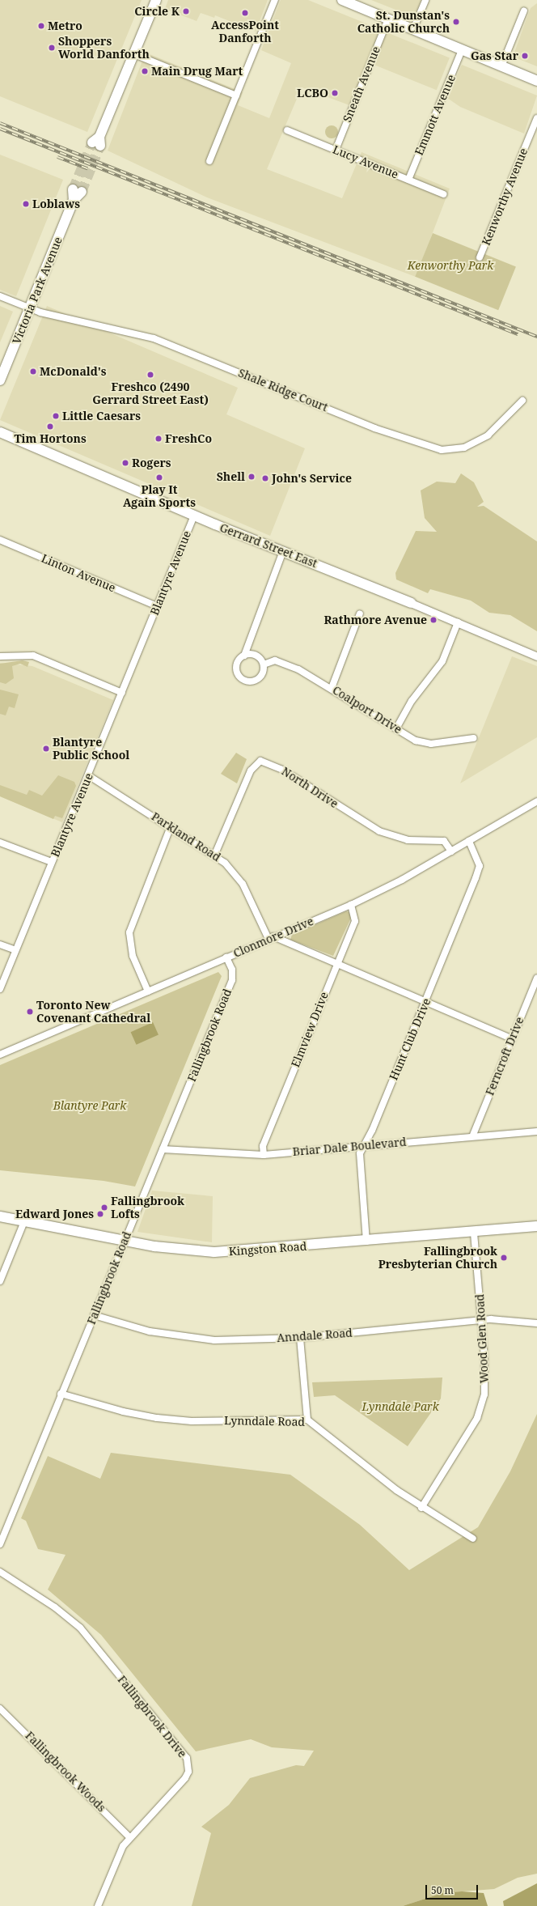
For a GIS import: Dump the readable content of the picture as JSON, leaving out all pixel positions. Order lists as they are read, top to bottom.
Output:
{
  "streets": {
    "main road": ["Victoria Park Avenue", "Gerrard Street East", "Kingston Road"],
    "street": [
      "Sneath Avenue",
      "Emmott Avenue",
      "Lucy Avenue",
      "Kenworthy Avenue",
      "Shale Ridge Court",
      "Linton Avenue",
      "Blantyre Avenue",
      "Coalport Drive",
      "North Drive",
      "Parkland Road",
      "Clonmore Drive",
      "Elmview Drive",
      "Fallingbrook Road",
      "Hunt Club Drive",
      "Ferncroft Drive",
      "Briar Dale Boulevard",
      "Anndale Road",
      "Wood Glen Road",
      "Lynndale Road",
      "Fallingbrook Drive",
      "Fallingbrook Woods"
    ]
  },
  "crossings": [
    ["Sneath Avenue", "Lucy Avenue"],
    ["Emmott Avenue", "Lucy Avenue"],
    ["Victoria Park Avenue", "Shale Ridge Court"],
    ["Gerrard Street East", "Blantyre Avenue"],
    ["Linton Avenue", "Blantyre Avenue"],
    ["Blantyre Avenue", "Parkland Road"],
    ["North Drive", "Parkland Road"],
    ["North Drive", "Clonmore Drive"],
    ["Parkland Road", "Clonmore Drive"],
    ["Clonmore Drive", "Elmview Drive"],
    ["Clonmore Drive", "Fallingbrook Road"],
    ["Clonmore Drive", "Hunt Club Drive"],
    ["Elmview Drive", "Briar Dale Boulevard"],
    ["Fallingbrook Road", "Briar Dale Boulevard"],
    ["Fallingbrook Road", "Kingston Road"],
    ["Fallingbrook Road", "Anndale Road"],
    ["Fallingbrook Road", "Lynndale Road"],
    ["Hunt Club Drive", "Briar Dale Boulevard"],
    ["Hunt Club Drive", "Kingston Road"],
    ["Ferncroft Drive", "Briar Dale Boulevard"],
    ["Kingston Road", "Wood Glen Road"],
    ["Anndale Road", "Wood Glen Road"],
    ["Wood Glen Road", "Lynndale Road"],
    ["Fallingbrook Drive", "Fallingbrook Woods"]
  ],
  "parks": ["Kenworthy Park", "Blantyre Park", "Lynndale Park"],
  "places": [
    "Circle K",
    "AccessPoint Danforth",
    "St. Dunstan's Catholic Church",
    "Metro",
    "Shoppers World Danforth",
    "Gas Star",
    "Main Drug Mart",
    "LCBO",
    "Loblaws",
    "McDonald's",
    "Freshco (2490 Gerrard Street East)",
    "Little Caesars",
    "Tim Hortons",
    "FreshCo",
    "Rogers",
    "Shell",
    "Play It Again Sports",
    "John's Service",
    "Rathmore Avenue",
    "Blantyre Public School",
    "Toronto New Covenant Cathedral",
    "Fallingbrook Lofts",
    "Edward Jones",
    "Fallingbrook Presbyterian Church"
  ],
  "scale_bar": "50 m"
}
